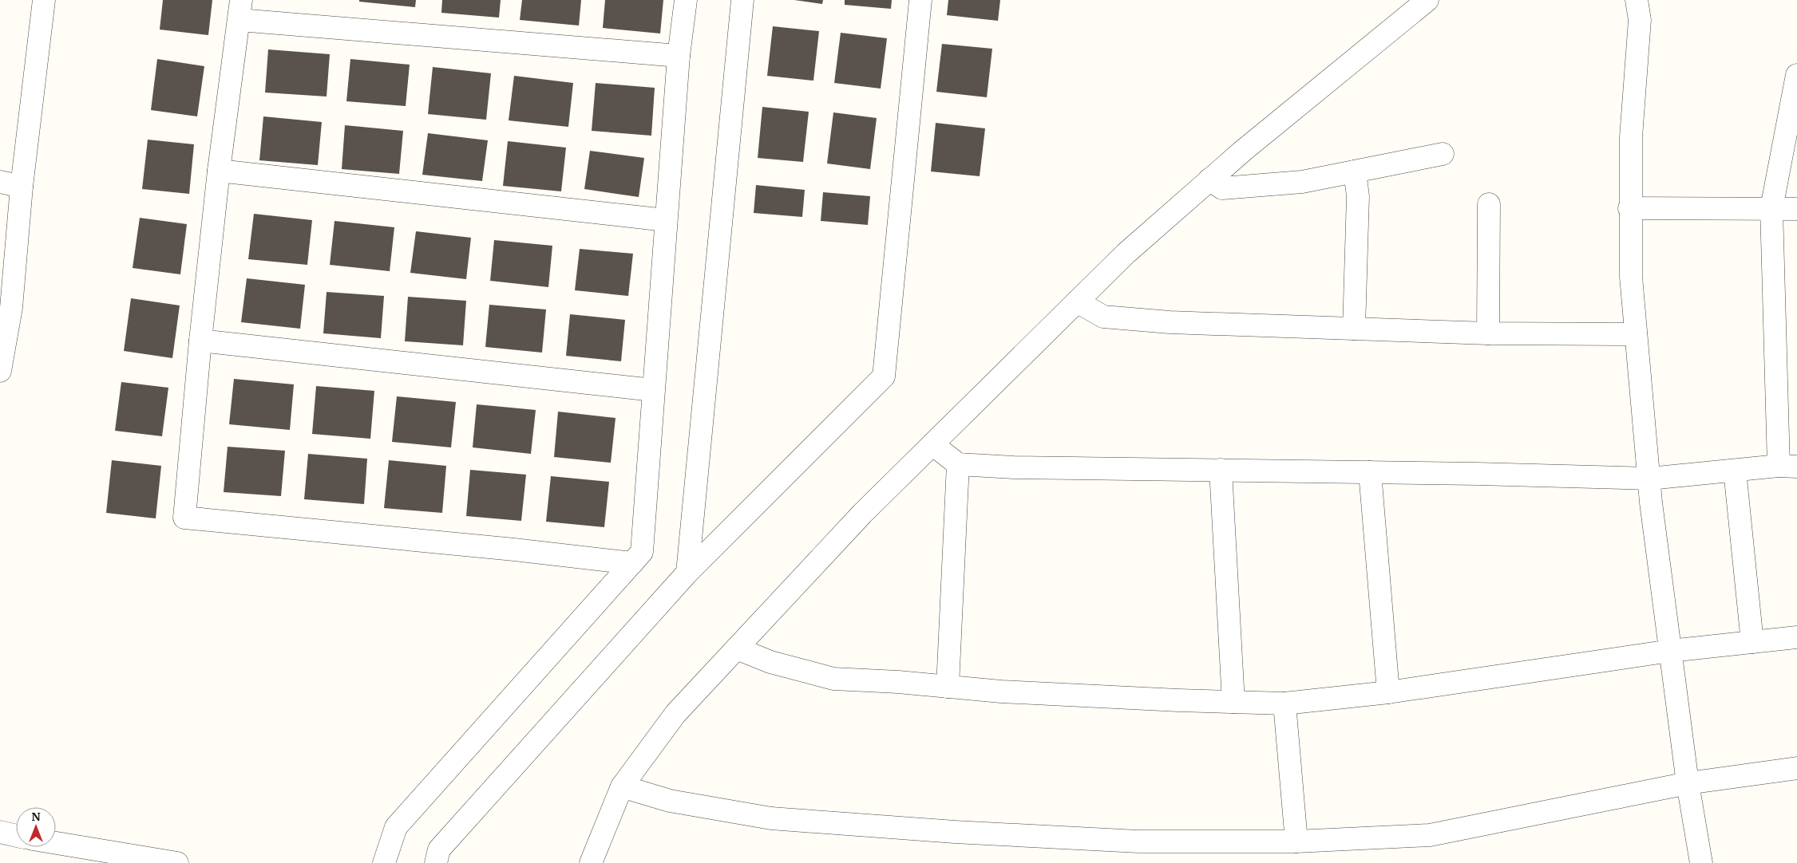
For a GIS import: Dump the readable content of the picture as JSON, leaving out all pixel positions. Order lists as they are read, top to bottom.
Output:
{
  "north": "top"
}
